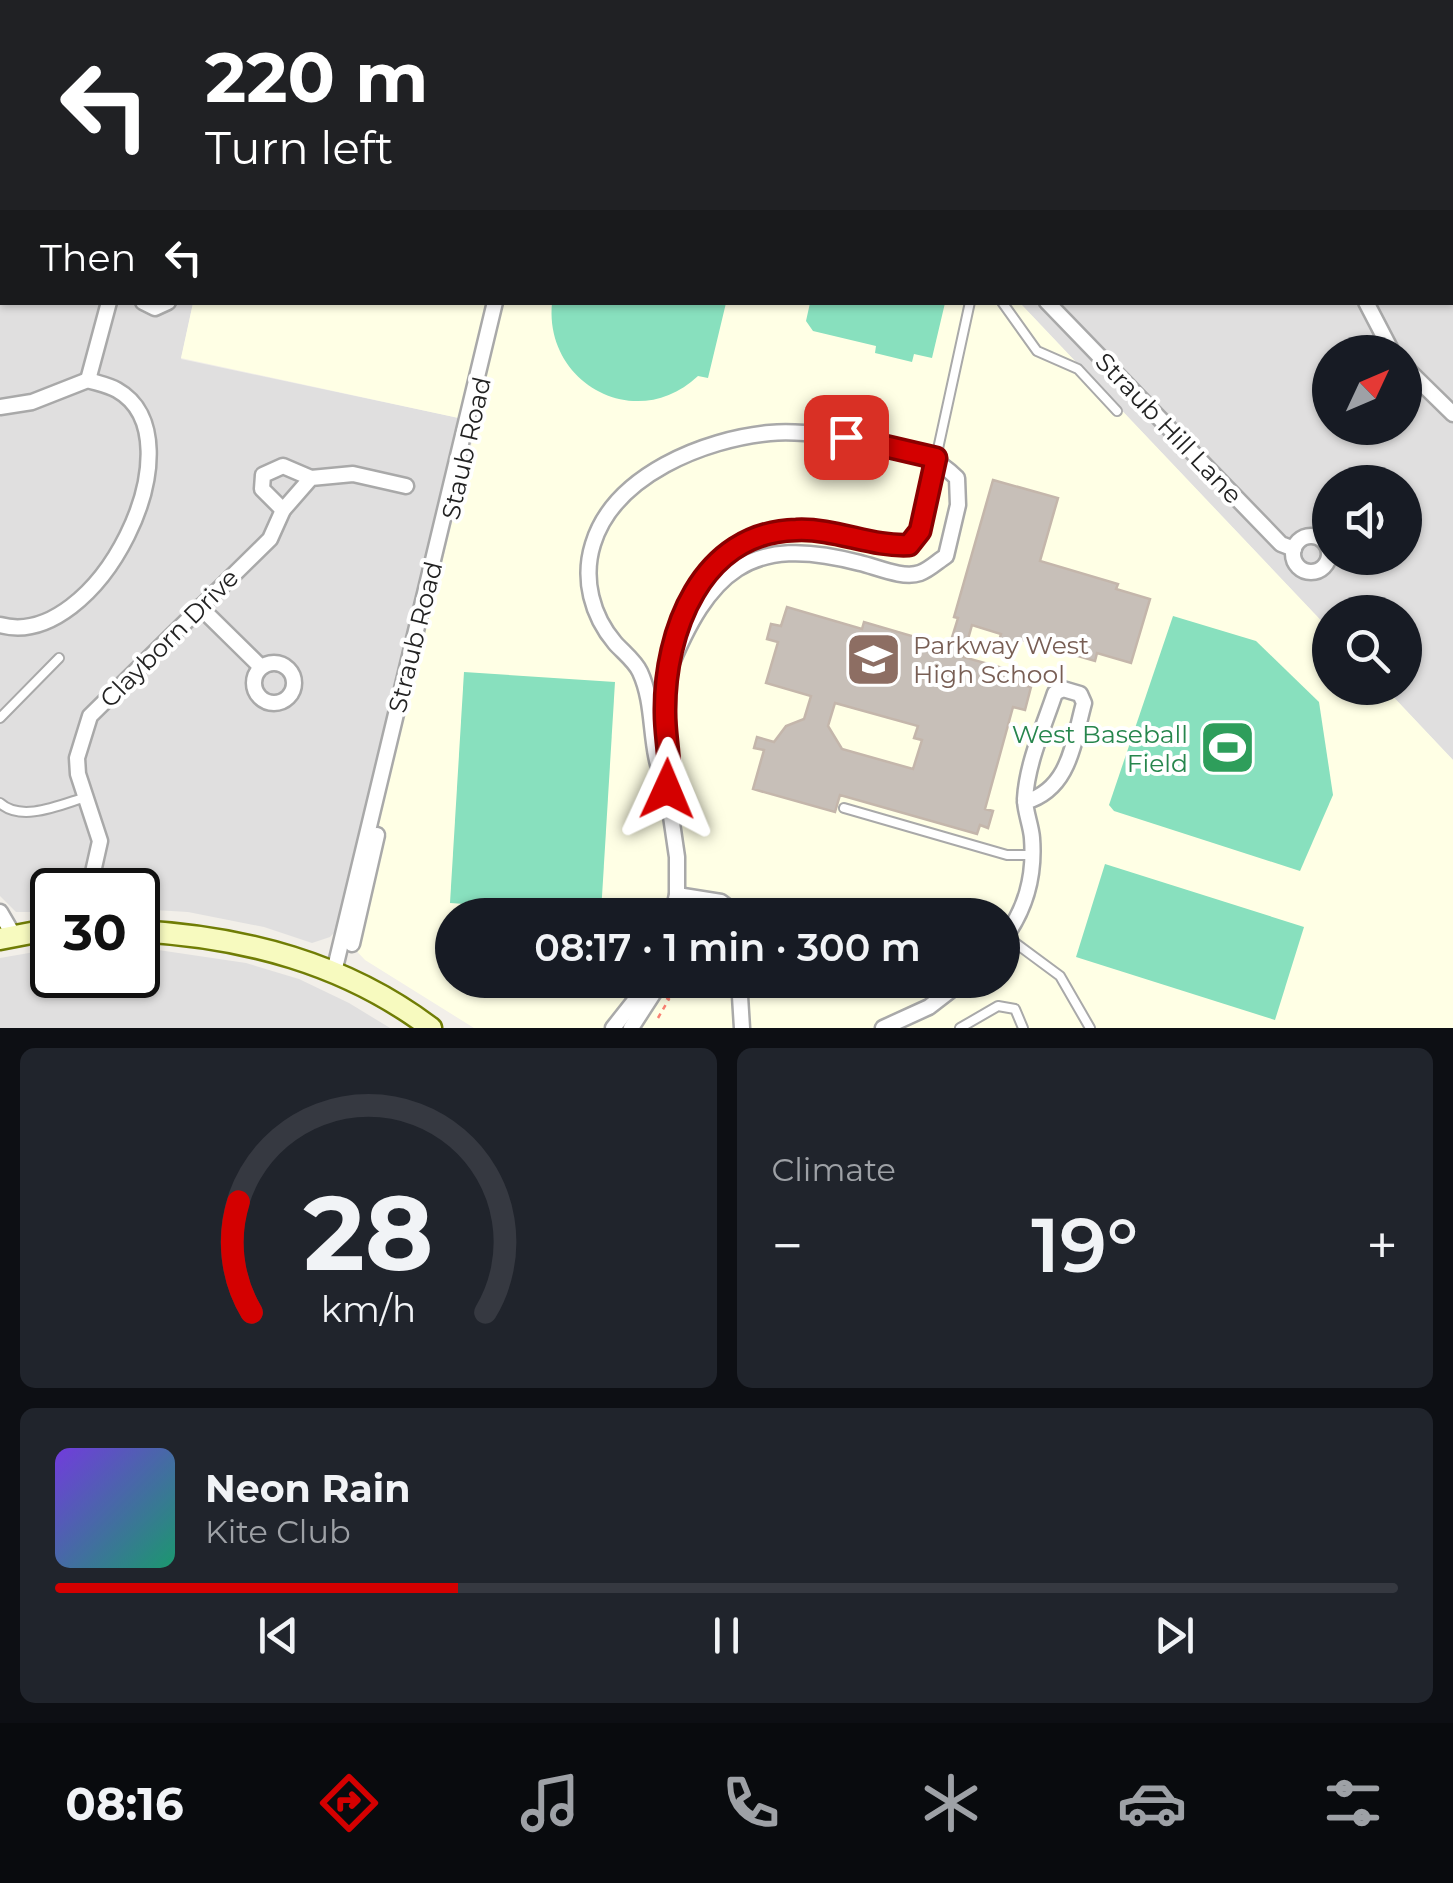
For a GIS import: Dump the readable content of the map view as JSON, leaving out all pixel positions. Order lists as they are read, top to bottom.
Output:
{
  "streets": {
    "street": [
      "Straub Hill Lane",
      "Staub Road",
      "Straub Road",
      "Clayborn Drive"
    ]
  },
  "places": {
    "school or university": ["Parkway West High School"],
    "sports": ["West Baseball Field"]
  },
  "north": "top right",
  "page": {
    "turn": ["220 m", "Turn left"],
    "then": "Then",
    "limit": "30",
    "trip": "08:17 · 1 min · 300 m",
    "tile": "Climate",
    "heat": ["−", "19°", "+"],
    "song": ["Neon Rain", "Kite Club"],
    "tabs": "08:16",
    "gauge": ["28", "km/h"]
  }
}
